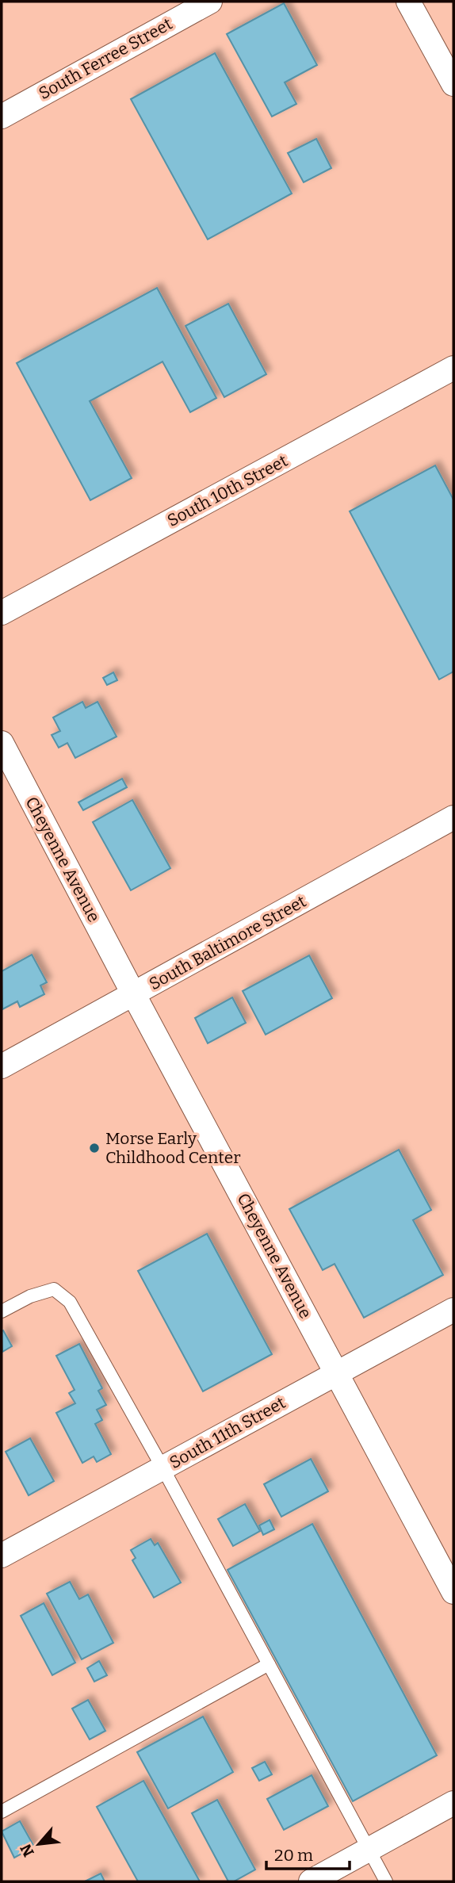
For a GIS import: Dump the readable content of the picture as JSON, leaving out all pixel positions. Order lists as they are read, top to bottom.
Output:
{
  "streets": {
    "street": [
      "South Ferree Street",
      "South 10th Street",
      "Cheyenne Avenue",
      "South Baltimore Street",
      "South 11th Street"
    ]
  },
  "crossings": [
    ["Cheyenne Avenue", "South Baltimore Street"],
    ["Cheyenne Avenue", "South 11th Street"]
  ],
  "places": ["Morse Early Childhood Center"],
  "scale_bar": "20 m",
  "north": "bottom left"
}
